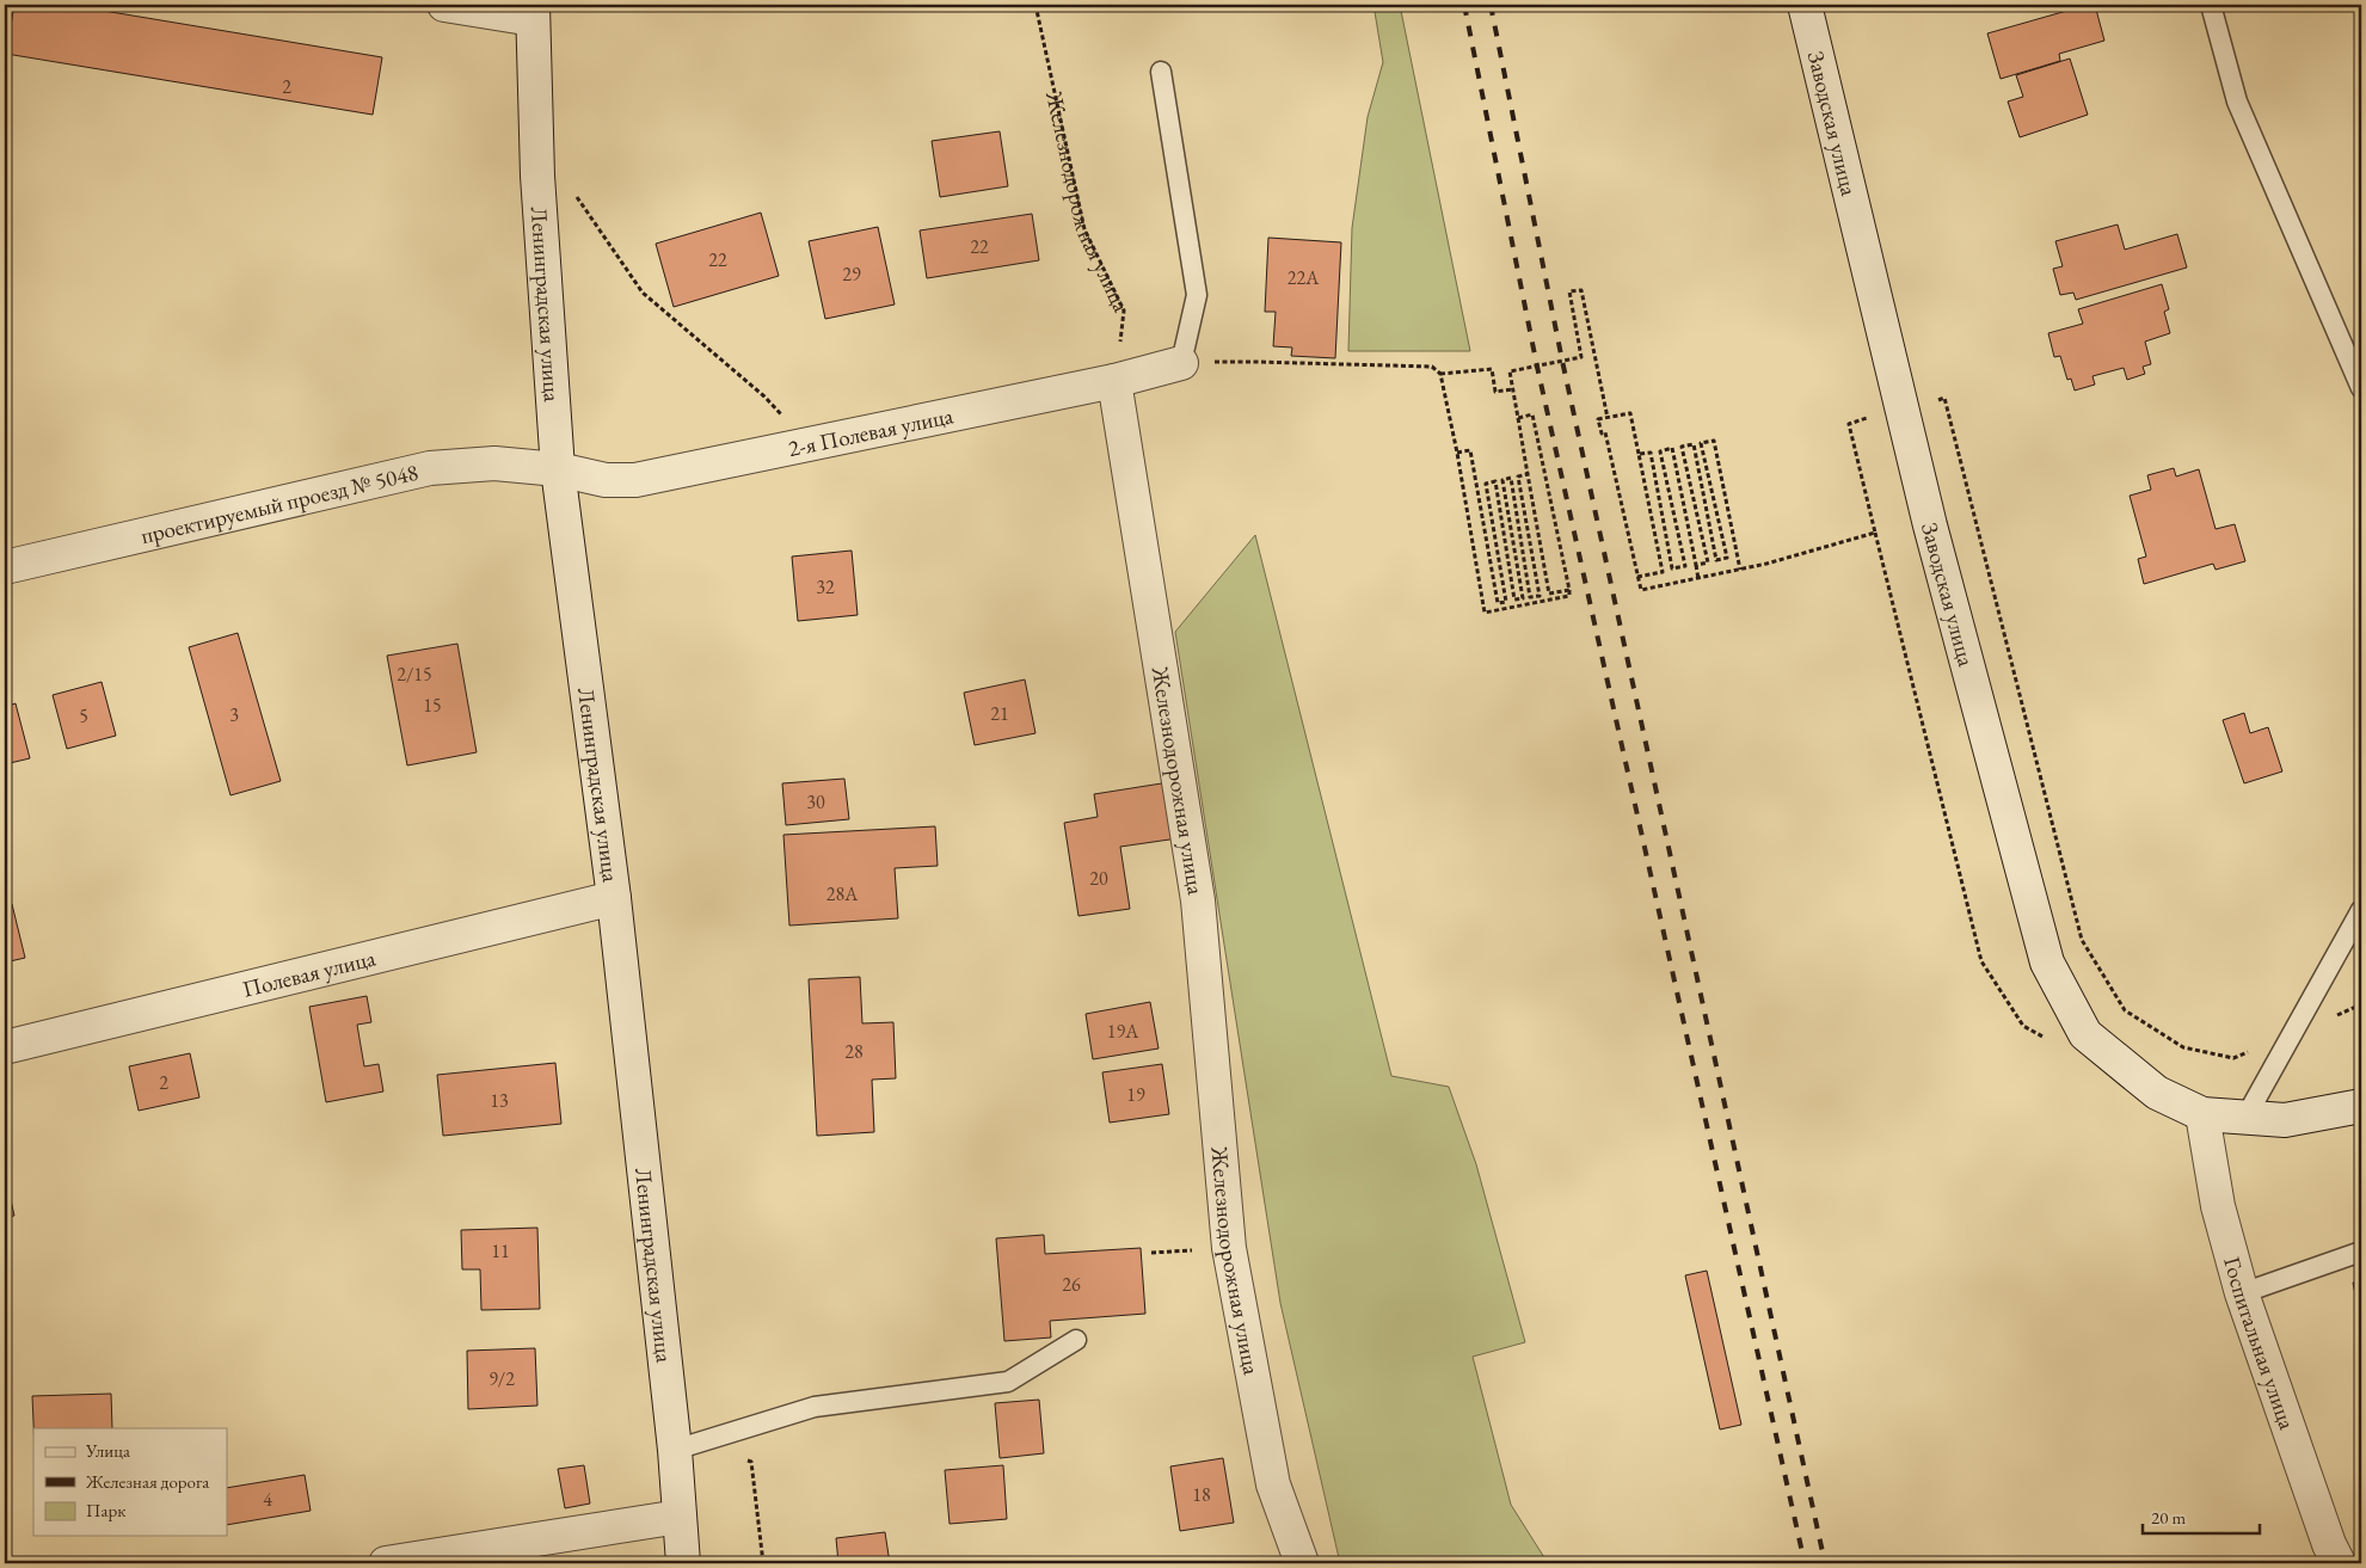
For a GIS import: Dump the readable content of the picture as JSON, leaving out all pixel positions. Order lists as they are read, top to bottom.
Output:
{
  "streets": {
    "street": [
      "Заводская улица",
      "Железнодорожная улица",
      "Ленинградская улица",
      "2-я Полевая улица",
      "проектируемый проезд № 5048",
      "Полевая улица",
      "Госпитальная улица"
    ]
  },
  "crossings": [
    ["Заводская улица", "Госпитальная улица"],
    ["Железнодорожная улица", "2-я Полевая улица"],
    ["Ленинградская улица", "2-я Полевая улица"],
    ["Ленинградская улица", "проектируемый проезд № 5048"],
    ["Ленинградская улица", "Полевая улица"],
    ["2-я Полевая улица", "проектируемый проезд № 5048"]
  ],
  "house_numbers": [
    "2",
    "22",
    "22",
    "29",
    "22А",
    "32",
    "2/15",
    "15",
    "21",
    "3",
    "5",
    "30",
    "20",
    "28А",
    "19А",
    "28",
    "2",
    "19",
    "13",
    "11",
    "26",
    "9/2",
    "18",
    "4"
  ],
  "legend": ["Улица", "Железная дорога", "Парк"],
  "scale_bar": "20 m"
}
